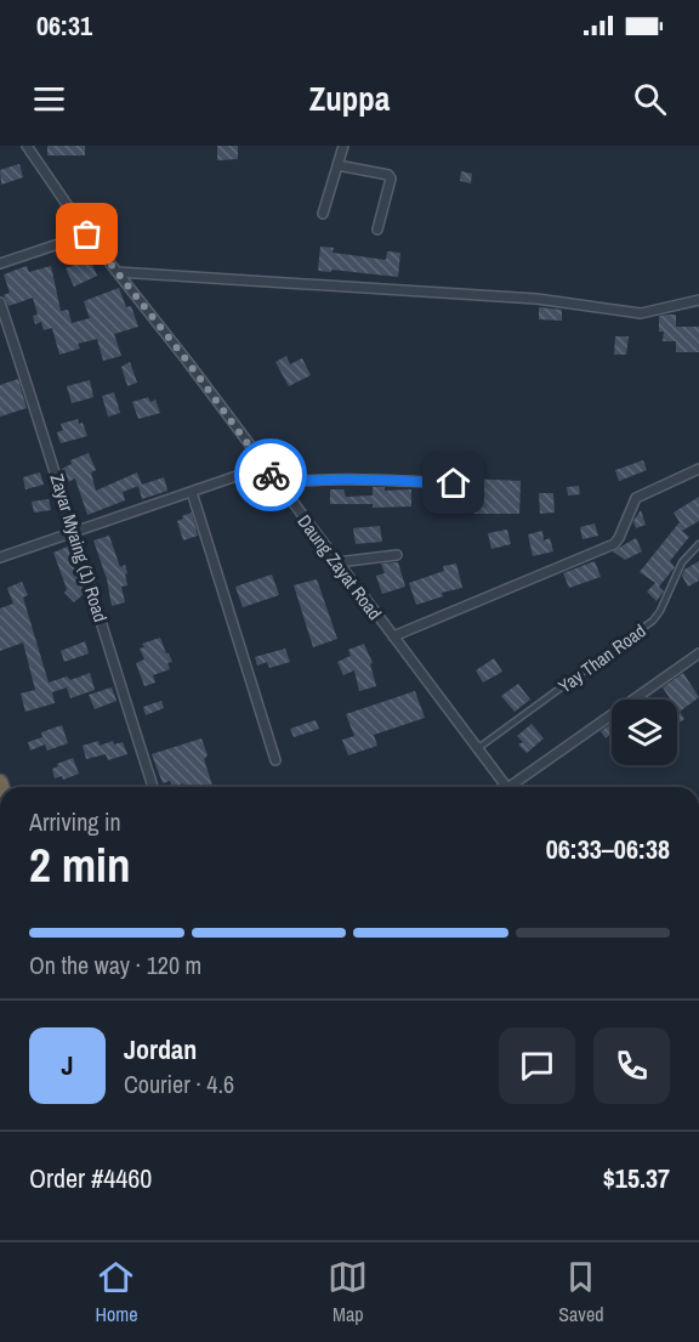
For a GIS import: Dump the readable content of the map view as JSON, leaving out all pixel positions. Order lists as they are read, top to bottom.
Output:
{
  "streets": {
    "street": ["Zayar Myaing (1) Road", "Daung Zayat Road"],
    "lane": ["Yay Than Road"]
  },
  "crossings": [
    ["Daung Zayat Road", "Yay Than Road"]
  ],
  "page": {
    "status": "06:31",
    "header": "Zuppa",
    "heading": ["2 min", "Arriving in", "06:33–06:38"],
    "panel": [
      "Jordan",
      "Courier · 4.6",
      "Order #4460",
      "$15.37"
    ],
    "bar": "On the way · 120 m",
    "round": "J",
    "tabs": ["Home", "Map", "Saved"]
  }
}
